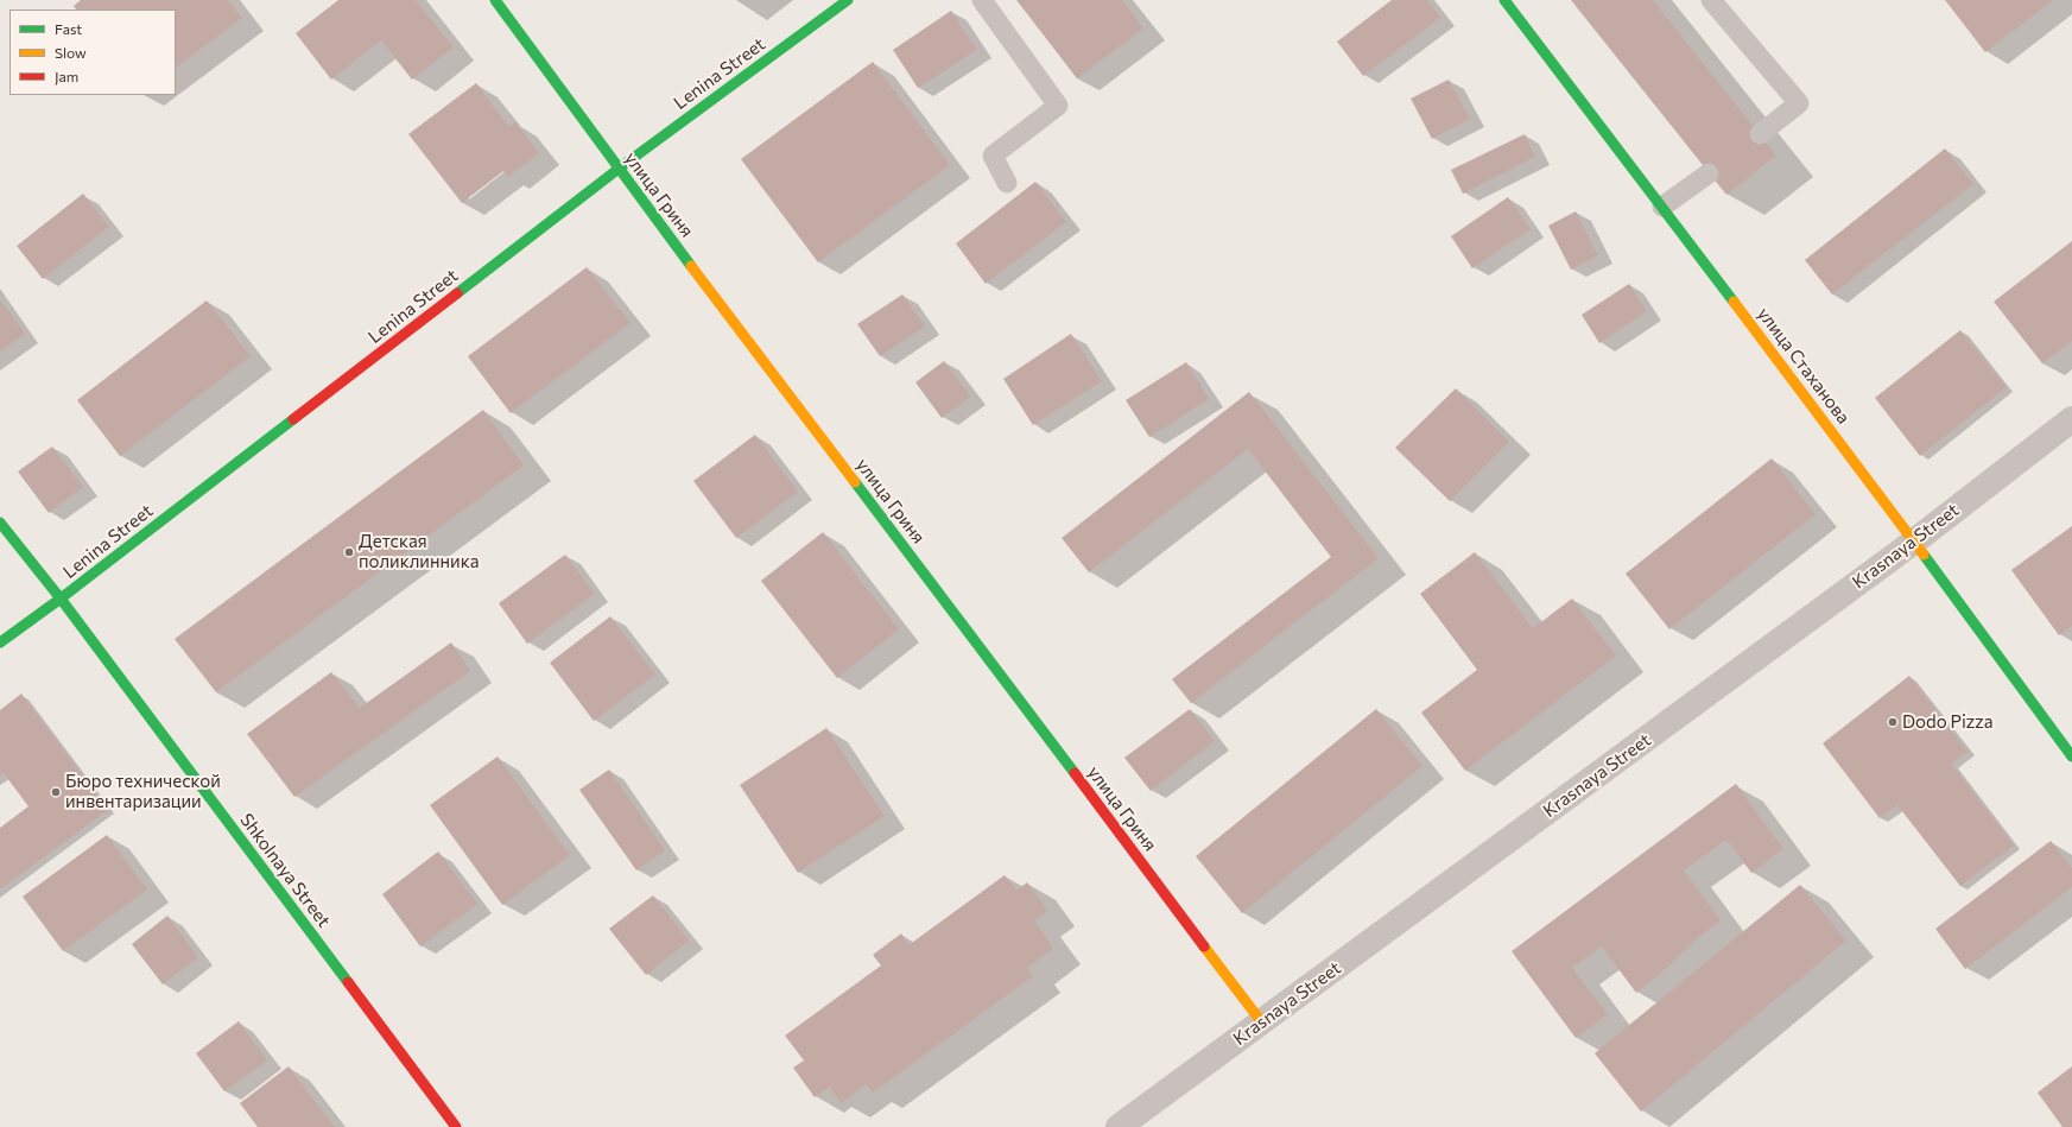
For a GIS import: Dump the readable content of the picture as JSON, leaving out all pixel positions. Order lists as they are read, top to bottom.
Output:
{
  "streets": {
    "street": [
      "Lenina Street",
      "улица Гриня",
      "улица Стаханова",
      "Krasnaya Street",
      "Shkolnaya Street"
    ]
  },
  "crossings": [
    ["Lenina Street", "улица Гриня"],
    ["Lenina Street", "Shkolnaya Street"],
    ["улица Гриня", "Krasnaya Street"],
    ["улица Стаханова", "Krasnaya Street"]
  ],
  "places": ["Детская поликлинника", "Dodo Pizza", "Бюро технической инвентаризации"],
  "legend": ["Fast", "Slow", "Jam"]
}
